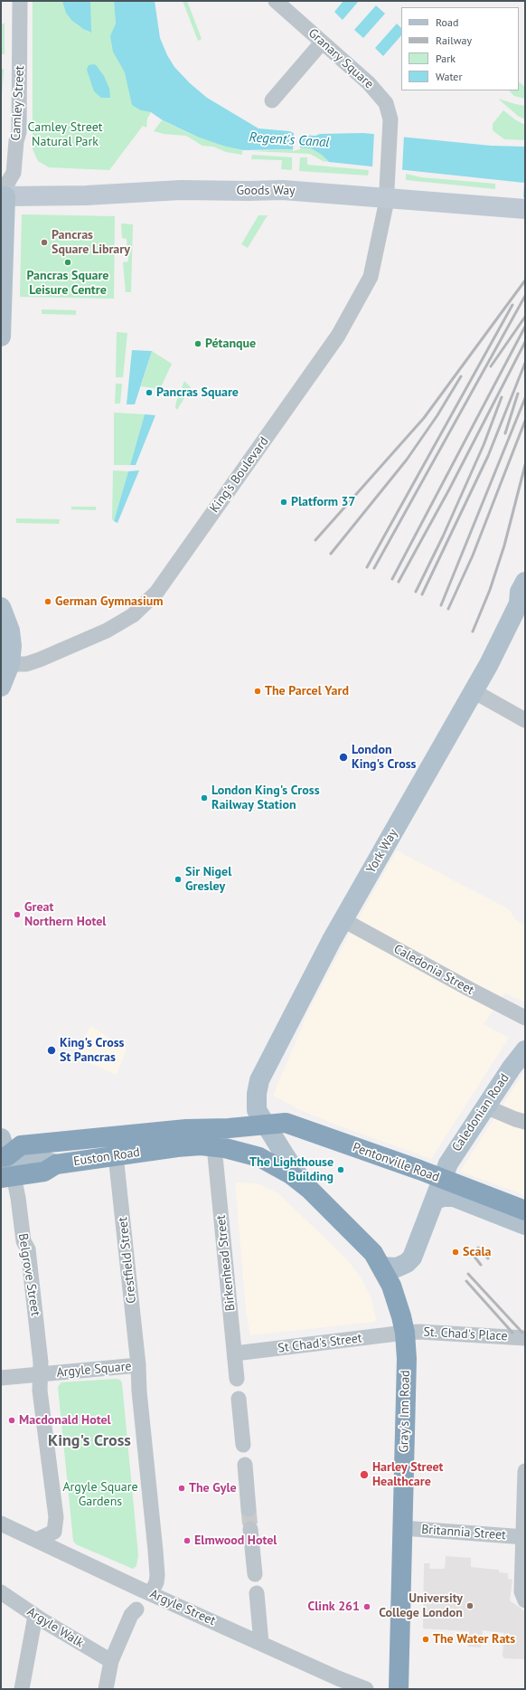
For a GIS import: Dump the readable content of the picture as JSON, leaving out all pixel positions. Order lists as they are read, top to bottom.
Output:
{
  "streets": {
    "highway": ["Euston Road", "Pentonville Road", "Gray's Inn Road"],
    "main road": ["York Way", "Caledonian Road"],
    "street": [
      "Granary Square",
      "Camley Street",
      "Goods Way",
      "King's Boulevard",
      "Caledonia Street",
      "Crestfield Street",
      "Birkenhead Street",
      "Belgrove Street",
      "St. Chad's Place",
      "St Chad's Street",
      "Argyle Square",
      "Britannia Street",
      "Argyle Street",
      "Argyle Walk"
    ]
  },
  "crossings": [
    ["Camley Street", "Goods Way"],
    ["York Way", "Caledonia Street"],
    ["York Way", "Pentonville Road"],
    ["York Way", "Gray's Inn Road"],
    ["Caledonian Road", "Pentonville Road"],
    ["Caledonian Road", "Gray's Inn Road"],
    ["Euston Road", "Pentonville Road"],
    ["Euston Road", "Crestfield Street"],
    ["Euston Road", "Birkenhead Street"],
    ["Euston Road", "Belgrove Street"],
    ["Euston Road", "Gray's Inn Road"],
    ["Pentonville Road", "Gray's Inn Road"],
    ["Crestfield Street", "Argyle Square"],
    ["Birkenhead Street", "St Chad's Street"],
    ["Birkenhead Street", "Gray's Inn Road"],
    ["Belgrove Street", "Argyle Square"],
    ["St. Chad's Place", "St Chad's Street"],
    ["St. Chad's Place", "Gray's Inn Road"],
    ["St Chad's Street", "Gray's Inn Road"],
    ["Argyle Square", "Argyle Street"],
    ["Gray's Inn Road", "Britannia Street"]
  ],
  "districts": ["King's Cross"],
  "water": ["Regent's Canal"],
  "parks": ["Camley Street Natural Park", "Argyle Square Gardens"],
  "places": [
    "Pancras Square Library",
    "Pancras Square Leisure Centre",
    "Pétanque",
    "Pancras Square",
    "Platform 37",
    "German Gymnasium",
    "The Parcel Yard",
    "London King's Cross",
    "London King's Cross Railway Station",
    "Sir Nigel Gresley",
    "Great Northern Hotel",
    "King's Cross St Pancras",
    "The Lighthouse Building",
    "Scala",
    "Macdonald Hotel",
    "Harley Street Healthcare",
    "The Gyle",
    "Elmwood Hotel",
    "University College London",
    "Clink 261",
    "The Water Rats"
  ],
  "legend": [
    "Road",
    "Railway",
    "Park",
    "Water"
  ]
}
